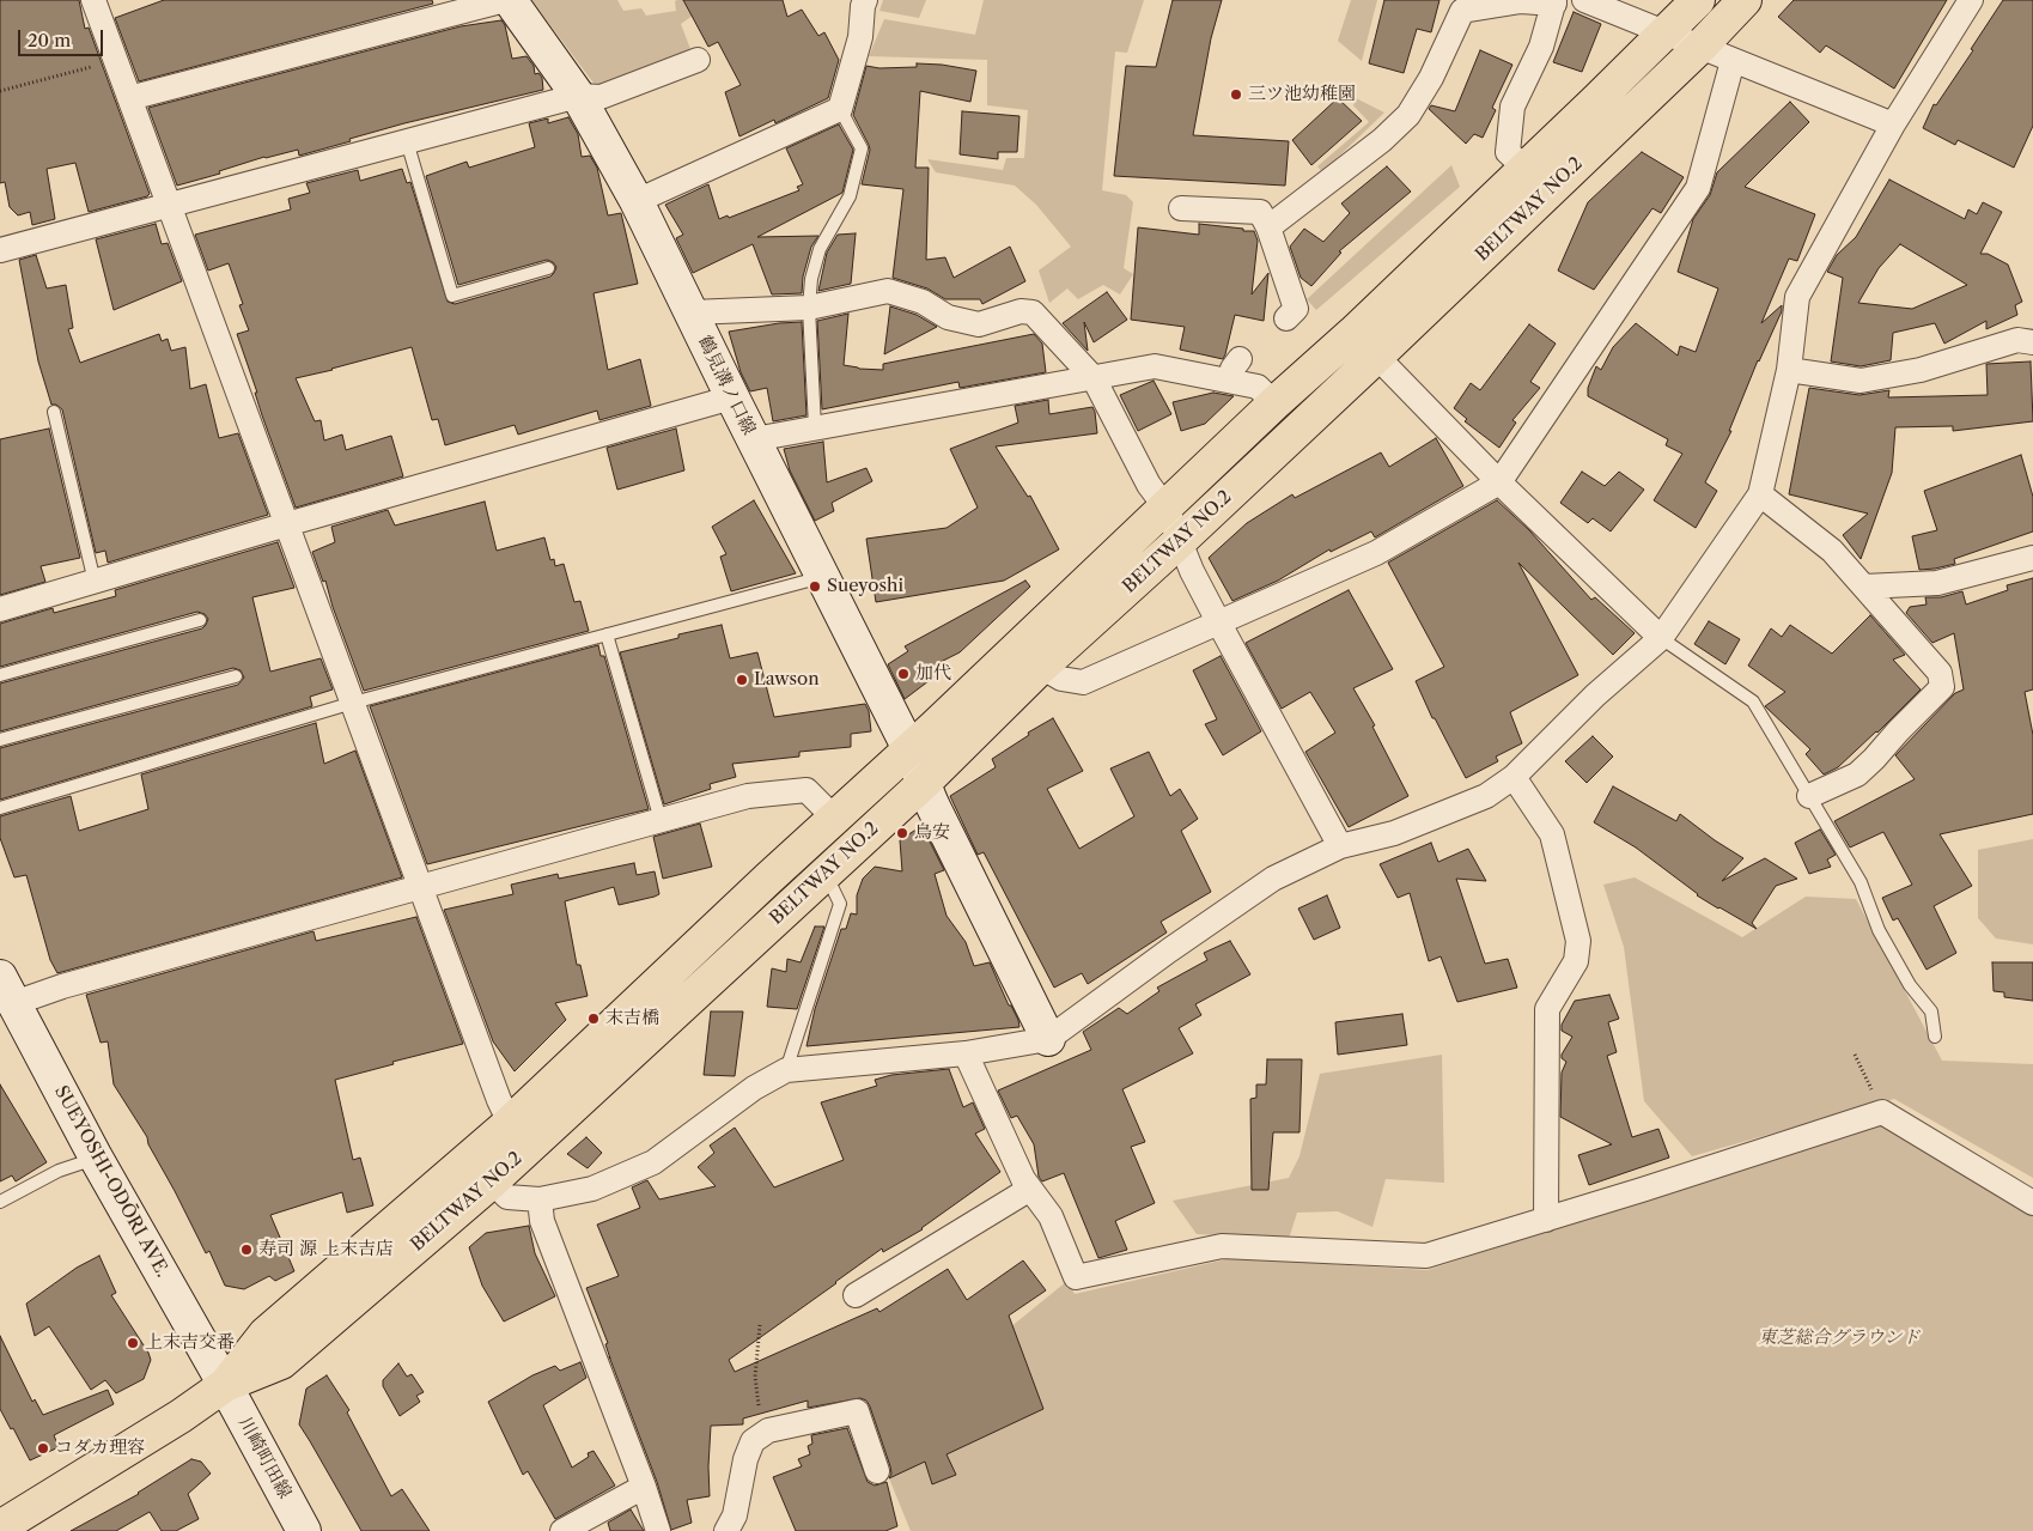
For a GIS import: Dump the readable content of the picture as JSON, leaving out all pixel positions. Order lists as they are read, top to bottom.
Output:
{
  "streets": {
    "main road": [
      "BELTWAY NO.2",
      "鶴見溝ノ口線",
      "SUEYOSHI-ODŌRI AVE.",
      "川崎町田線"
    ]
  },
  "crossings": [
    ["BELTWAY NO.2", "鶴見溝ノ口線"],
    ["BELTWAY NO.2", "SUEYOSHI-ODŌRI AVE."],
    ["BELTWAY NO.2", "川崎町田線"],
    ["SUEYOSHI-ODŌRI AVE.", "川崎町田線"]
  ],
  "parks": ["東芝総合グラウンド"],
  "places": [
    "三ツ池幼稚園",
    "Sueyoshi",
    "加代",
    "Lawson",
    "鳥安",
    "末吉橋",
    "寿司 源 上末吉店",
    "上末吉交番",
    "コダカ理容"
  ],
  "scale_bar": "20 m"
}
